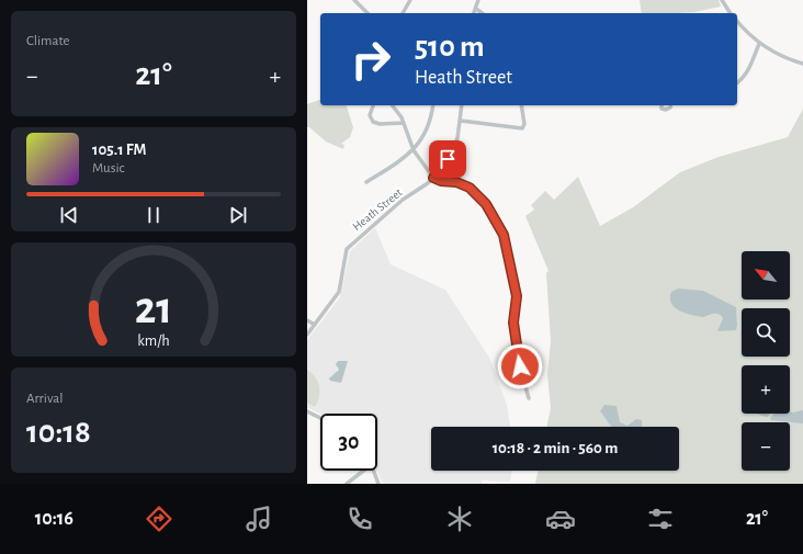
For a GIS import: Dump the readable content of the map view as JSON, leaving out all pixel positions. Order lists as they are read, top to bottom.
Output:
{
  "streets": {
    "street": ["Heath Street"]
  },
  "north": "top left",
  "page": {
    "tile": [
      "Climate",
      ["Arrival", "10:18"]
    ],
    "turn": ["510 m", "Heath Street"],
    "heat": ["−", "21°", "+"],
    "song": ["105.1 FM", "Music"],
    "map_buttons": ["+", "−"],
    "limit": "30",
    "trip": "10:18 · 2 min · 560 m",
    "tabs": ["10:16", "21°"],
    "gauge": ["21", "km/h"]
  }
}
